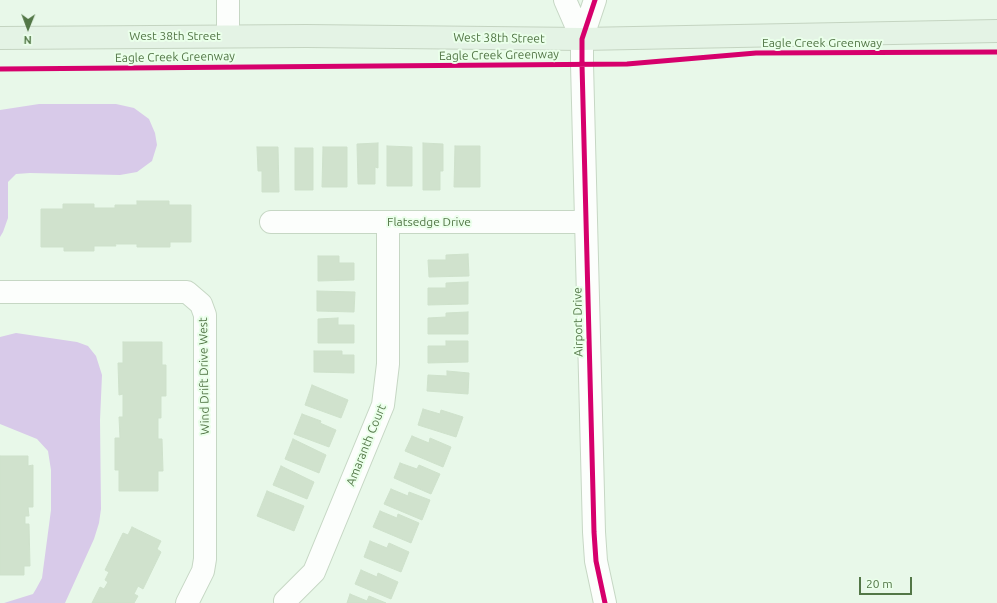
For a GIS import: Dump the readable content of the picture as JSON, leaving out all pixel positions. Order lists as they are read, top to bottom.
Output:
{
  "streets": {
    "main road": ["West 38th Street"],
    "street": [
      "Flatsedge Drive",
      "Airport Drive",
      "Wind Drift Drive West",
      "Amaranth Court"
    ],
    "cycle path": ["Eagle Creek Greenway"]
  },
  "crossings": [
    ["West 38th Street", "Airport Drive"],
    ["Flatsedge Drive", "Airport Drive"],
    ["Flatsedge Drive", "Amaranth Court"]
  ],
  "scale_bar": "20 m",
  "north": "bottom"
}
